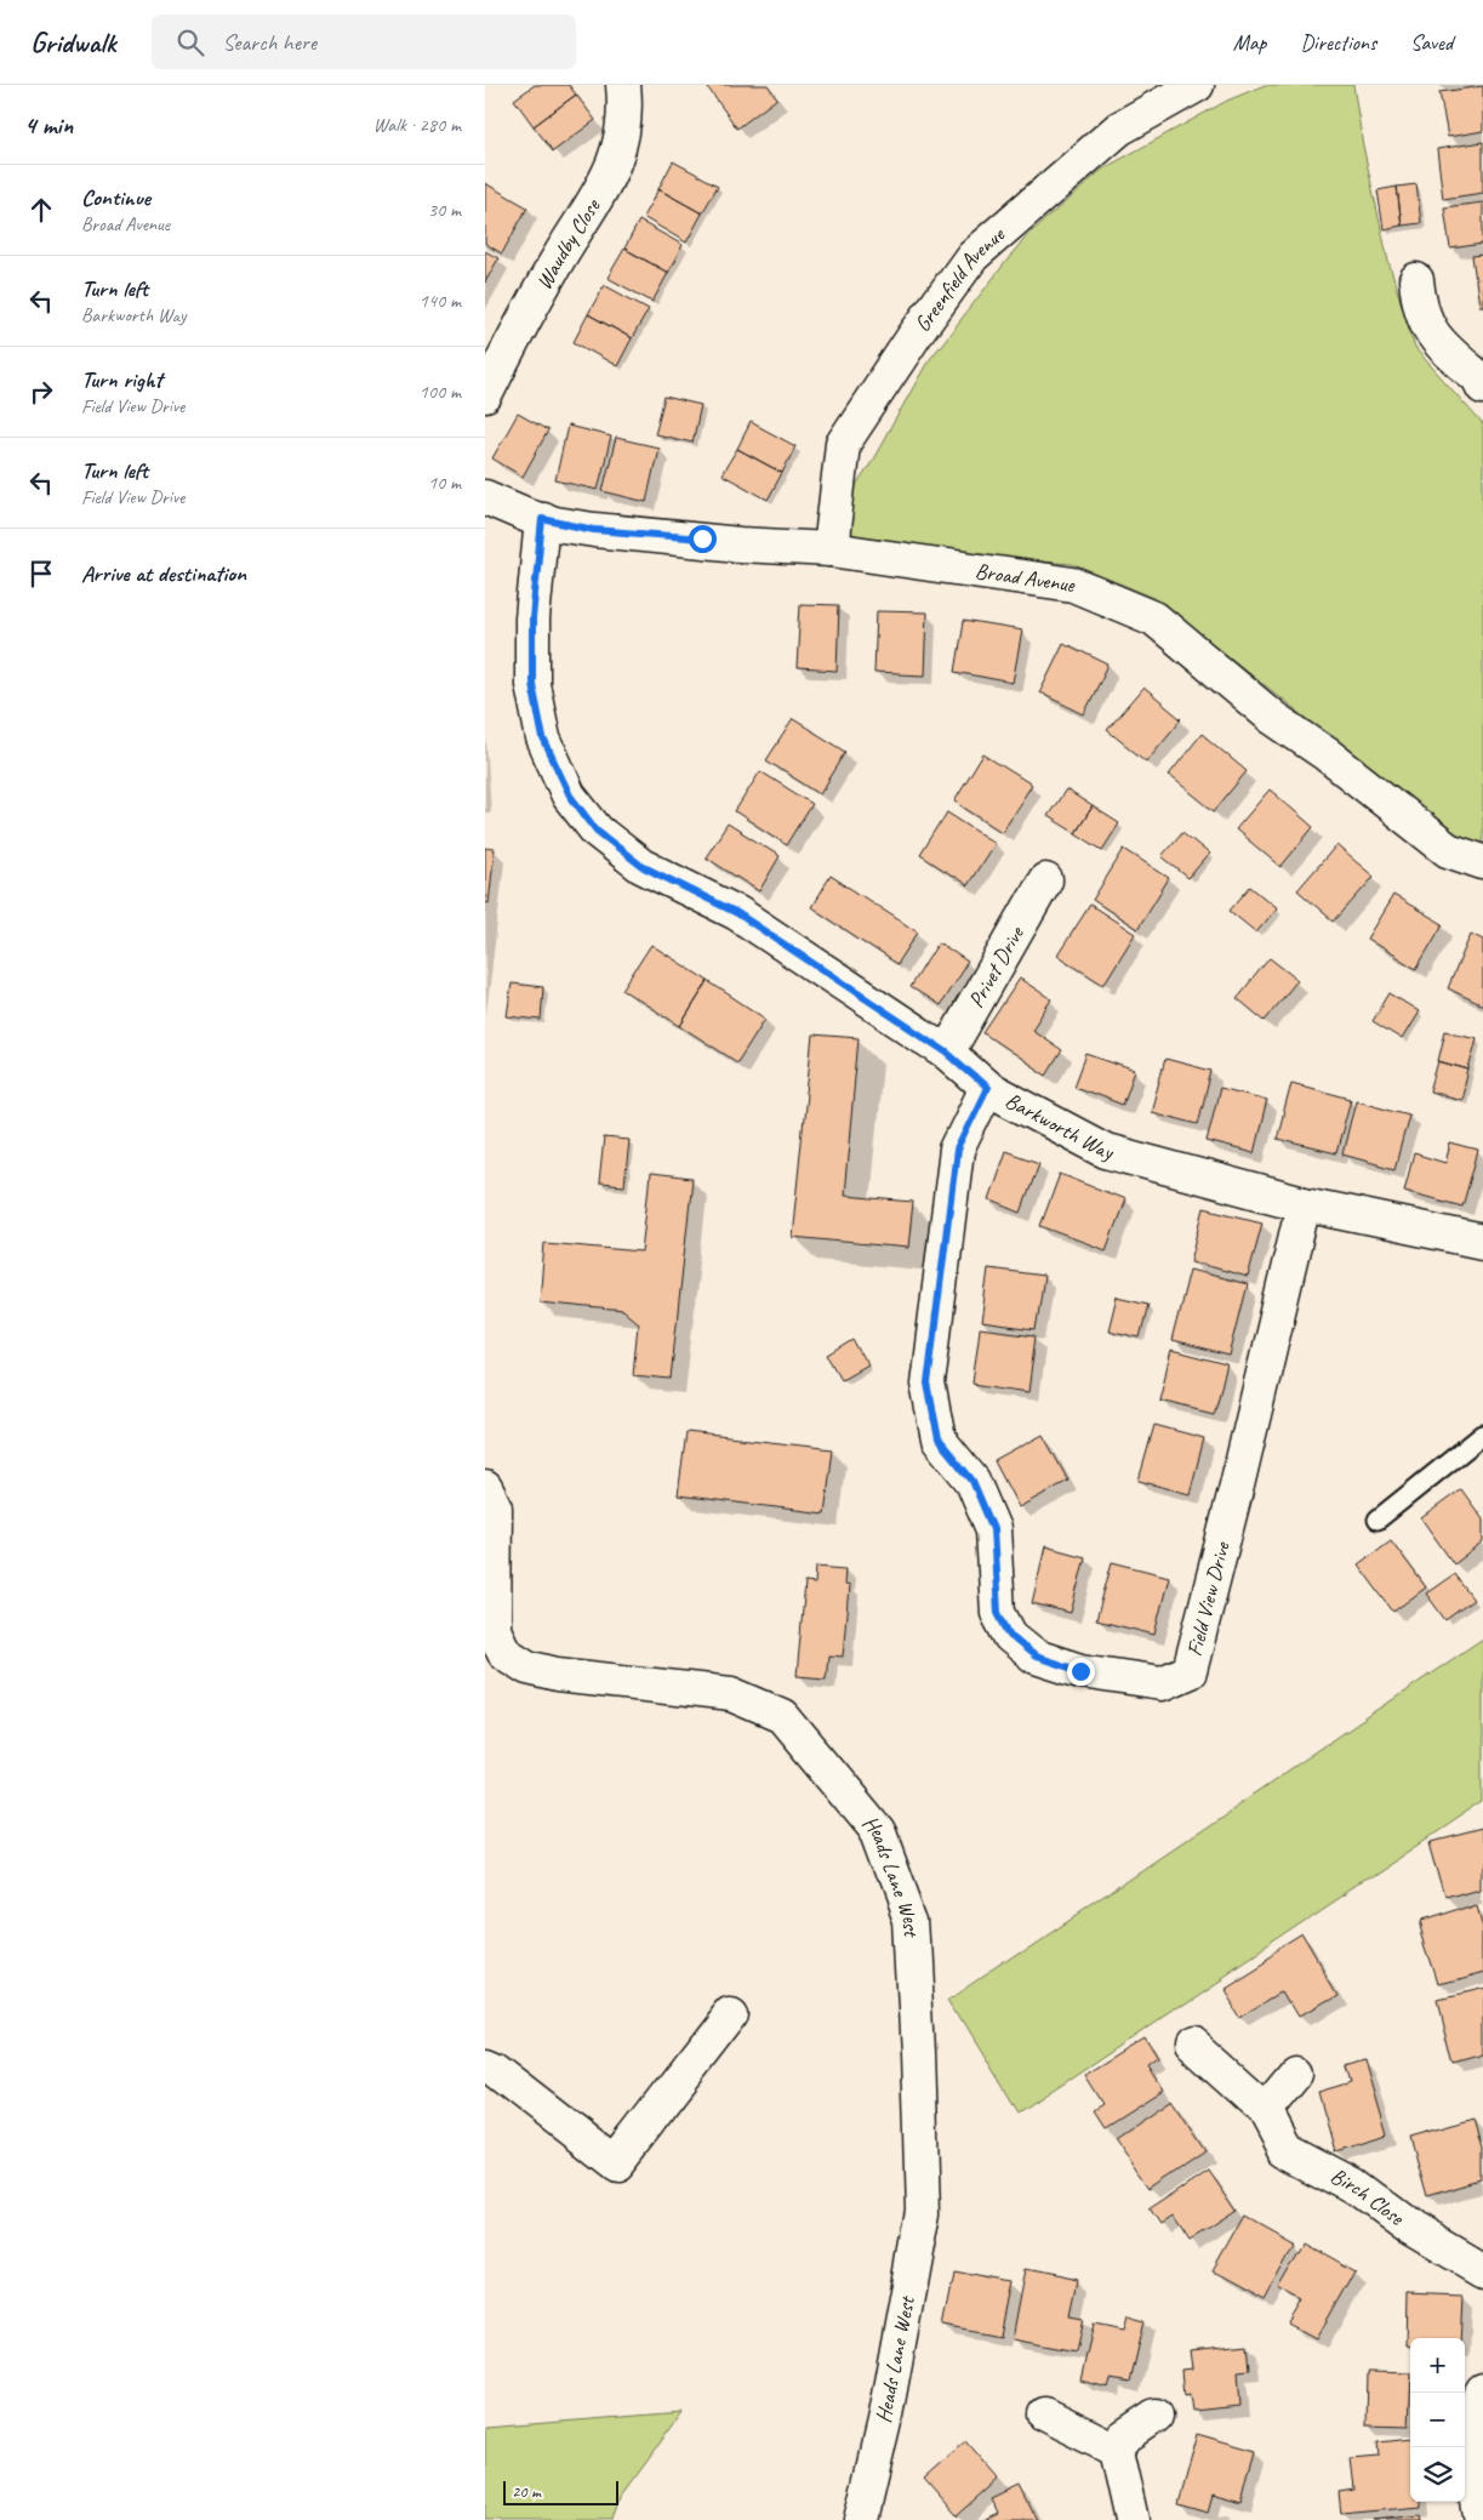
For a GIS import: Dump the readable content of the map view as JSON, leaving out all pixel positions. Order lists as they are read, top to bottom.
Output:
{
  "streets": {
    "street": [
      "Waudby Close",
      "Greenfield Avenue",
      "Broad Avenue",
      "Privet Drive",
      "Barkworth Way",
      "Field View Drive",
      "Heads Lane West",
      "Birch Close"
    ]
  },
  "crossings": [
    ["Greenfield Avenue", "Broad Avenue"],
    ["Broad Avenue", "Barkworth Way"],
    ["Privet Drive", "Barkworth Way"],
    ["Barkworth Way", "Field View Drive"]
  ],
  "scale_bar": "20 m",
  "page": {
    "header": "Gridwalk",
    "search": "Search here",
    "nav": ["Map", "Directions", "Saved"],
    "heading": ["4 min", "Walk · 280 m"],
    "list": [
      ["Continue", "Broad Avenue", "30 m"],
      ["Turn left", "Barkworth Way", "140 m"],
      ["Turn right", "Field View Drive", "100 m"],
      ["Turn left", "Field View Drive", "10 m"],
      "Arrive at destination"
    ],
    "map_buttons": ["+", "−"],
    "scale": "20 m"
  }
}
